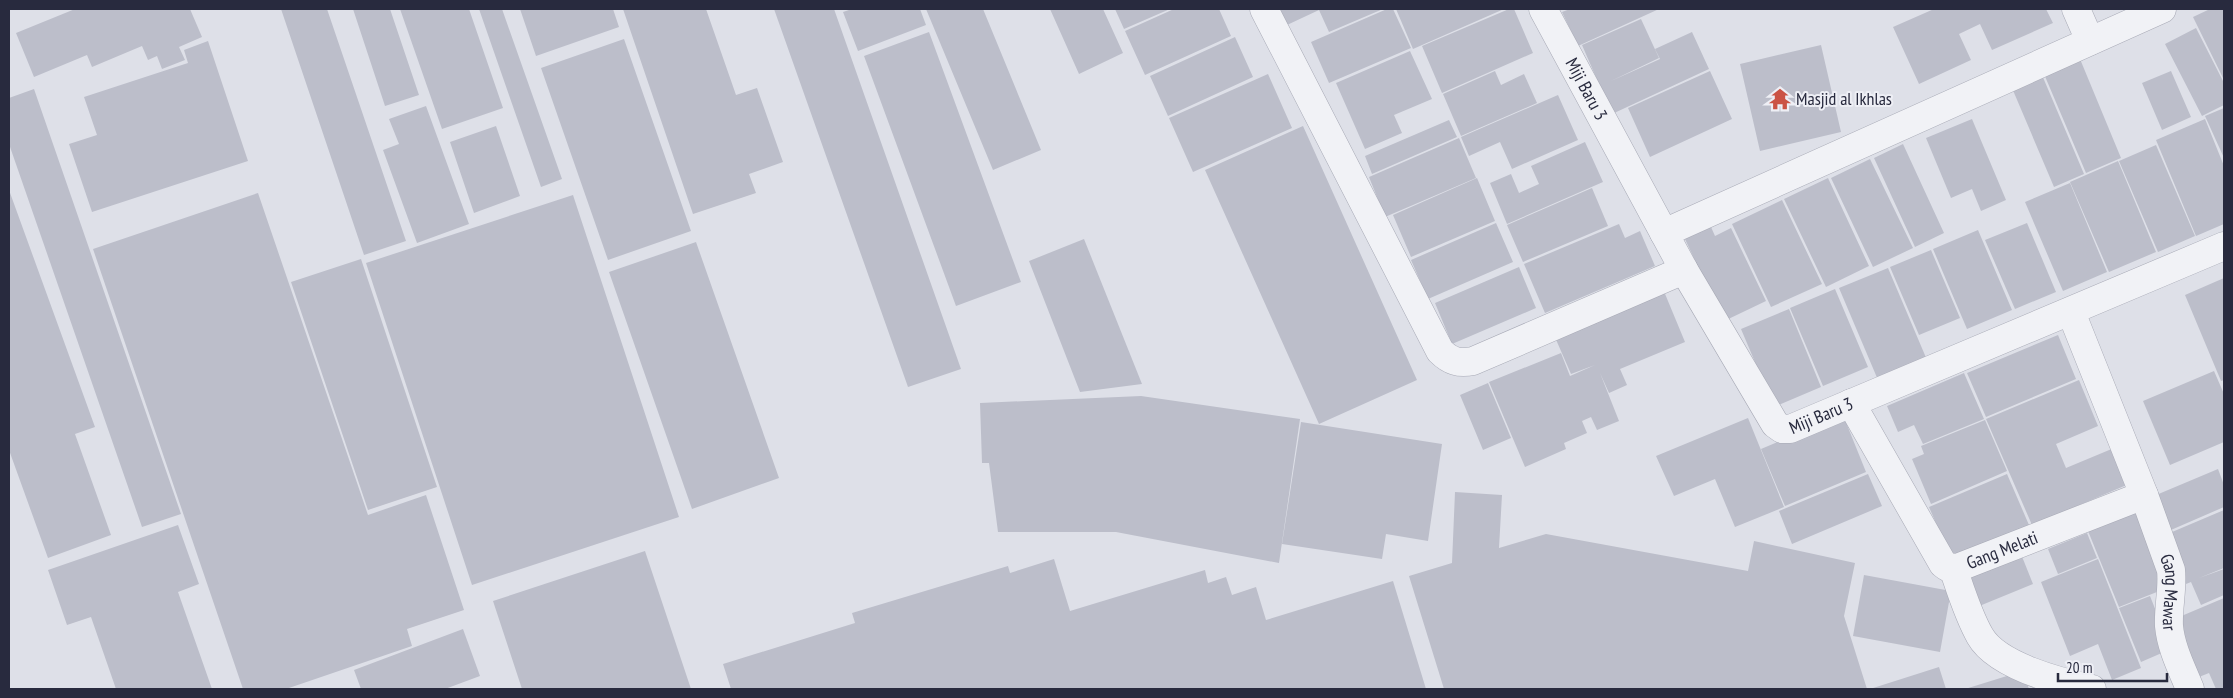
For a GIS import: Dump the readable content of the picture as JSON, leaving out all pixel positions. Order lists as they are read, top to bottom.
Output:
{
  "streets": {
    "street": ["Miji Baru 3", "Gang Melati", "Gang Mawar"]
  },
  "crossings": [
    ["Miji Baru 3", "Gang Melati"],
    ["Miji Baru 3", "Gang Mawar"],
    ["Gang Melati", "Gang Mawar"]
  ],
  "places": {
    "temple": ["Masjid al Ikhlas"]
  },
  "scale_bar": "20 m"
}
